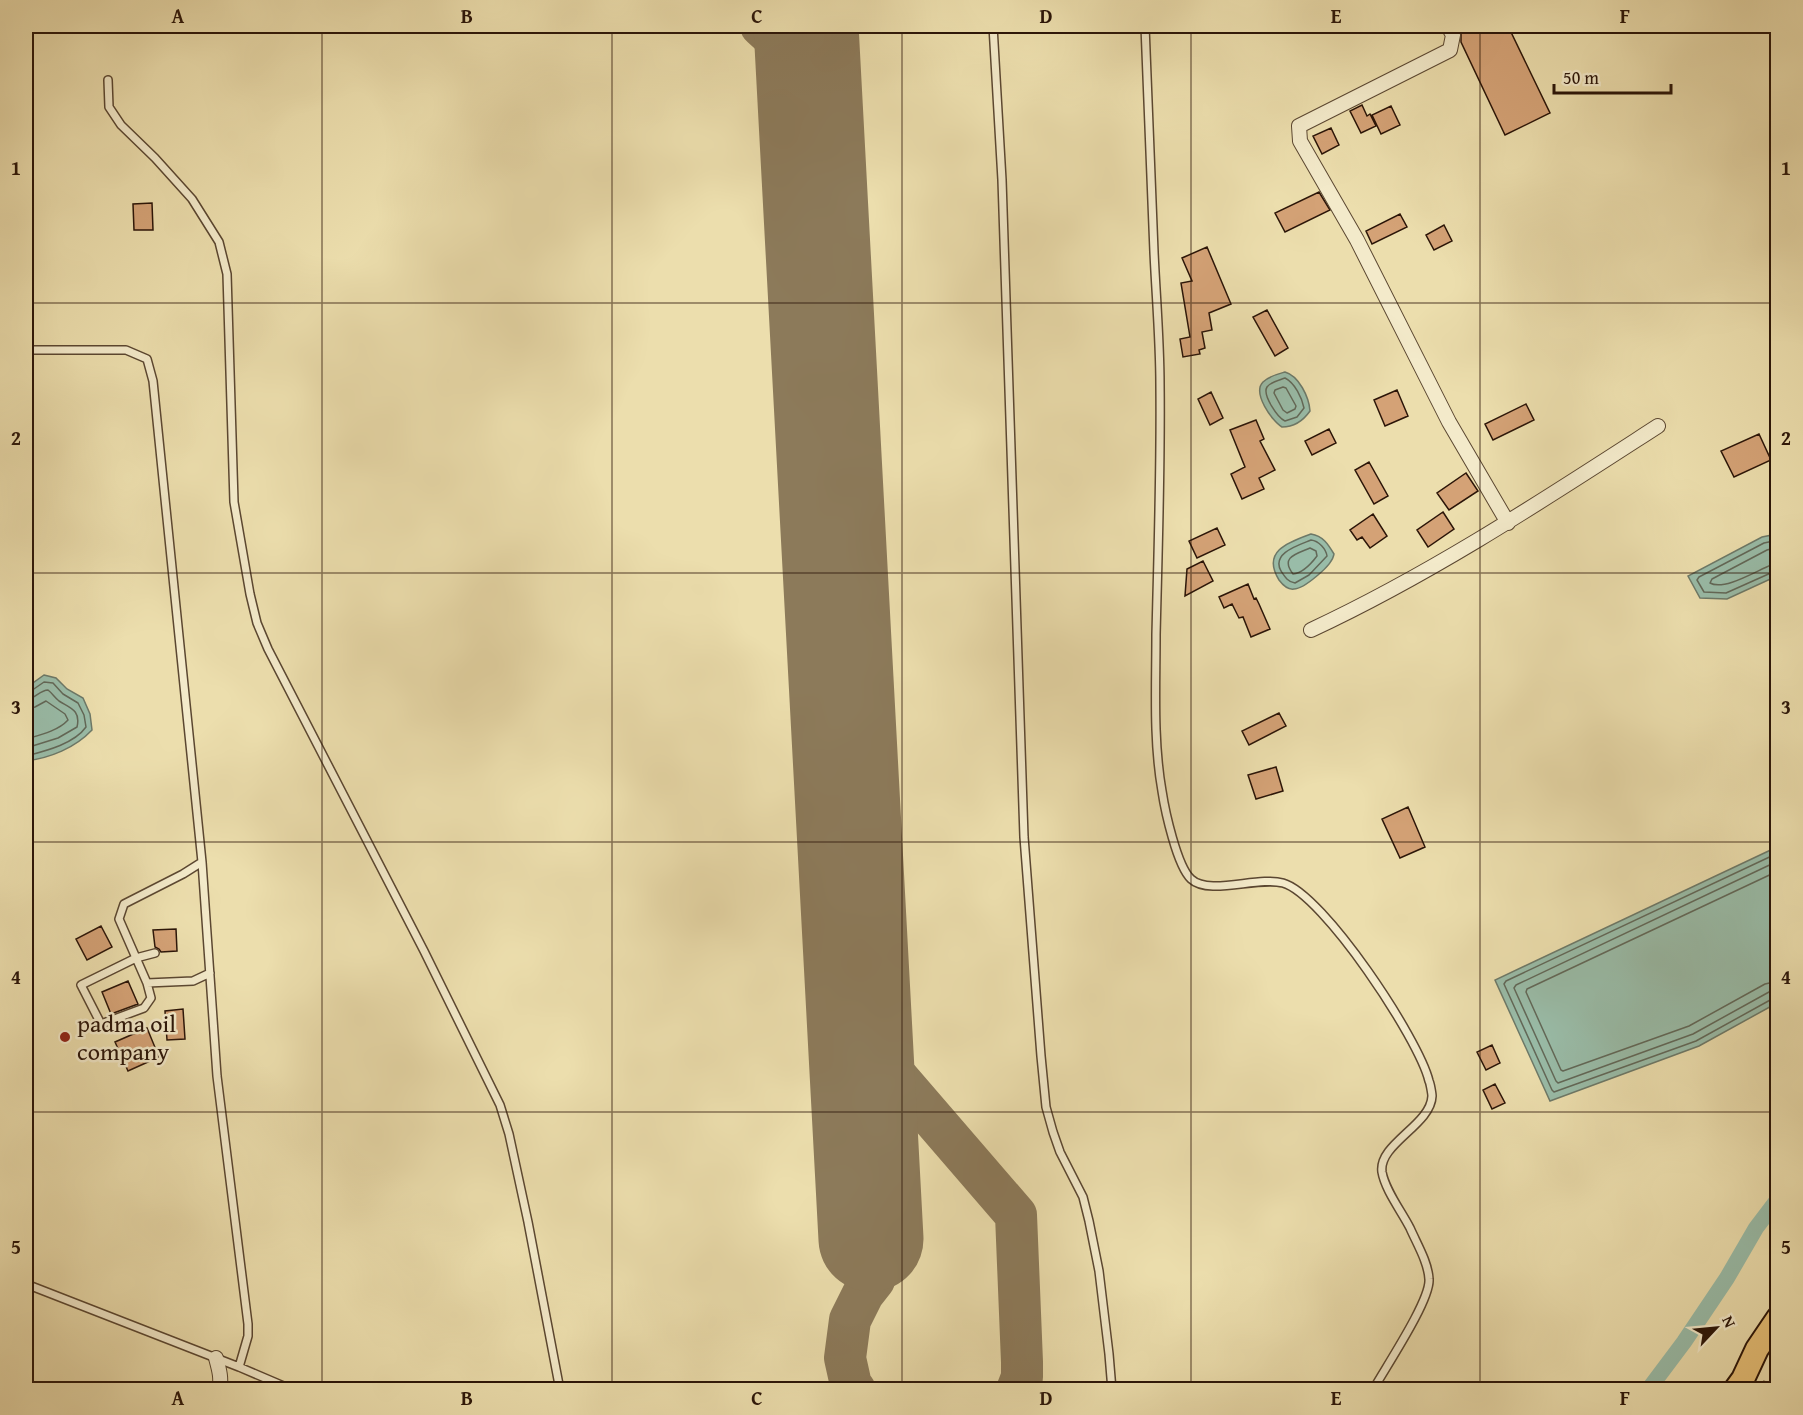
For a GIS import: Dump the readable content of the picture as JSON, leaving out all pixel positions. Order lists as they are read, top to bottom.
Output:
{
  "places": ["padma oil company"],
  "scale_bar": "50 m",
  "north": "top right",
  "grid": {
    "columns": [
      "A",
      "B",
      "C",
      "D",
      "E",
      "F"
    ],
    "rows": [
      "1",
      "2",
      "3",
      "4",
      "5"
    ]
  }
}
